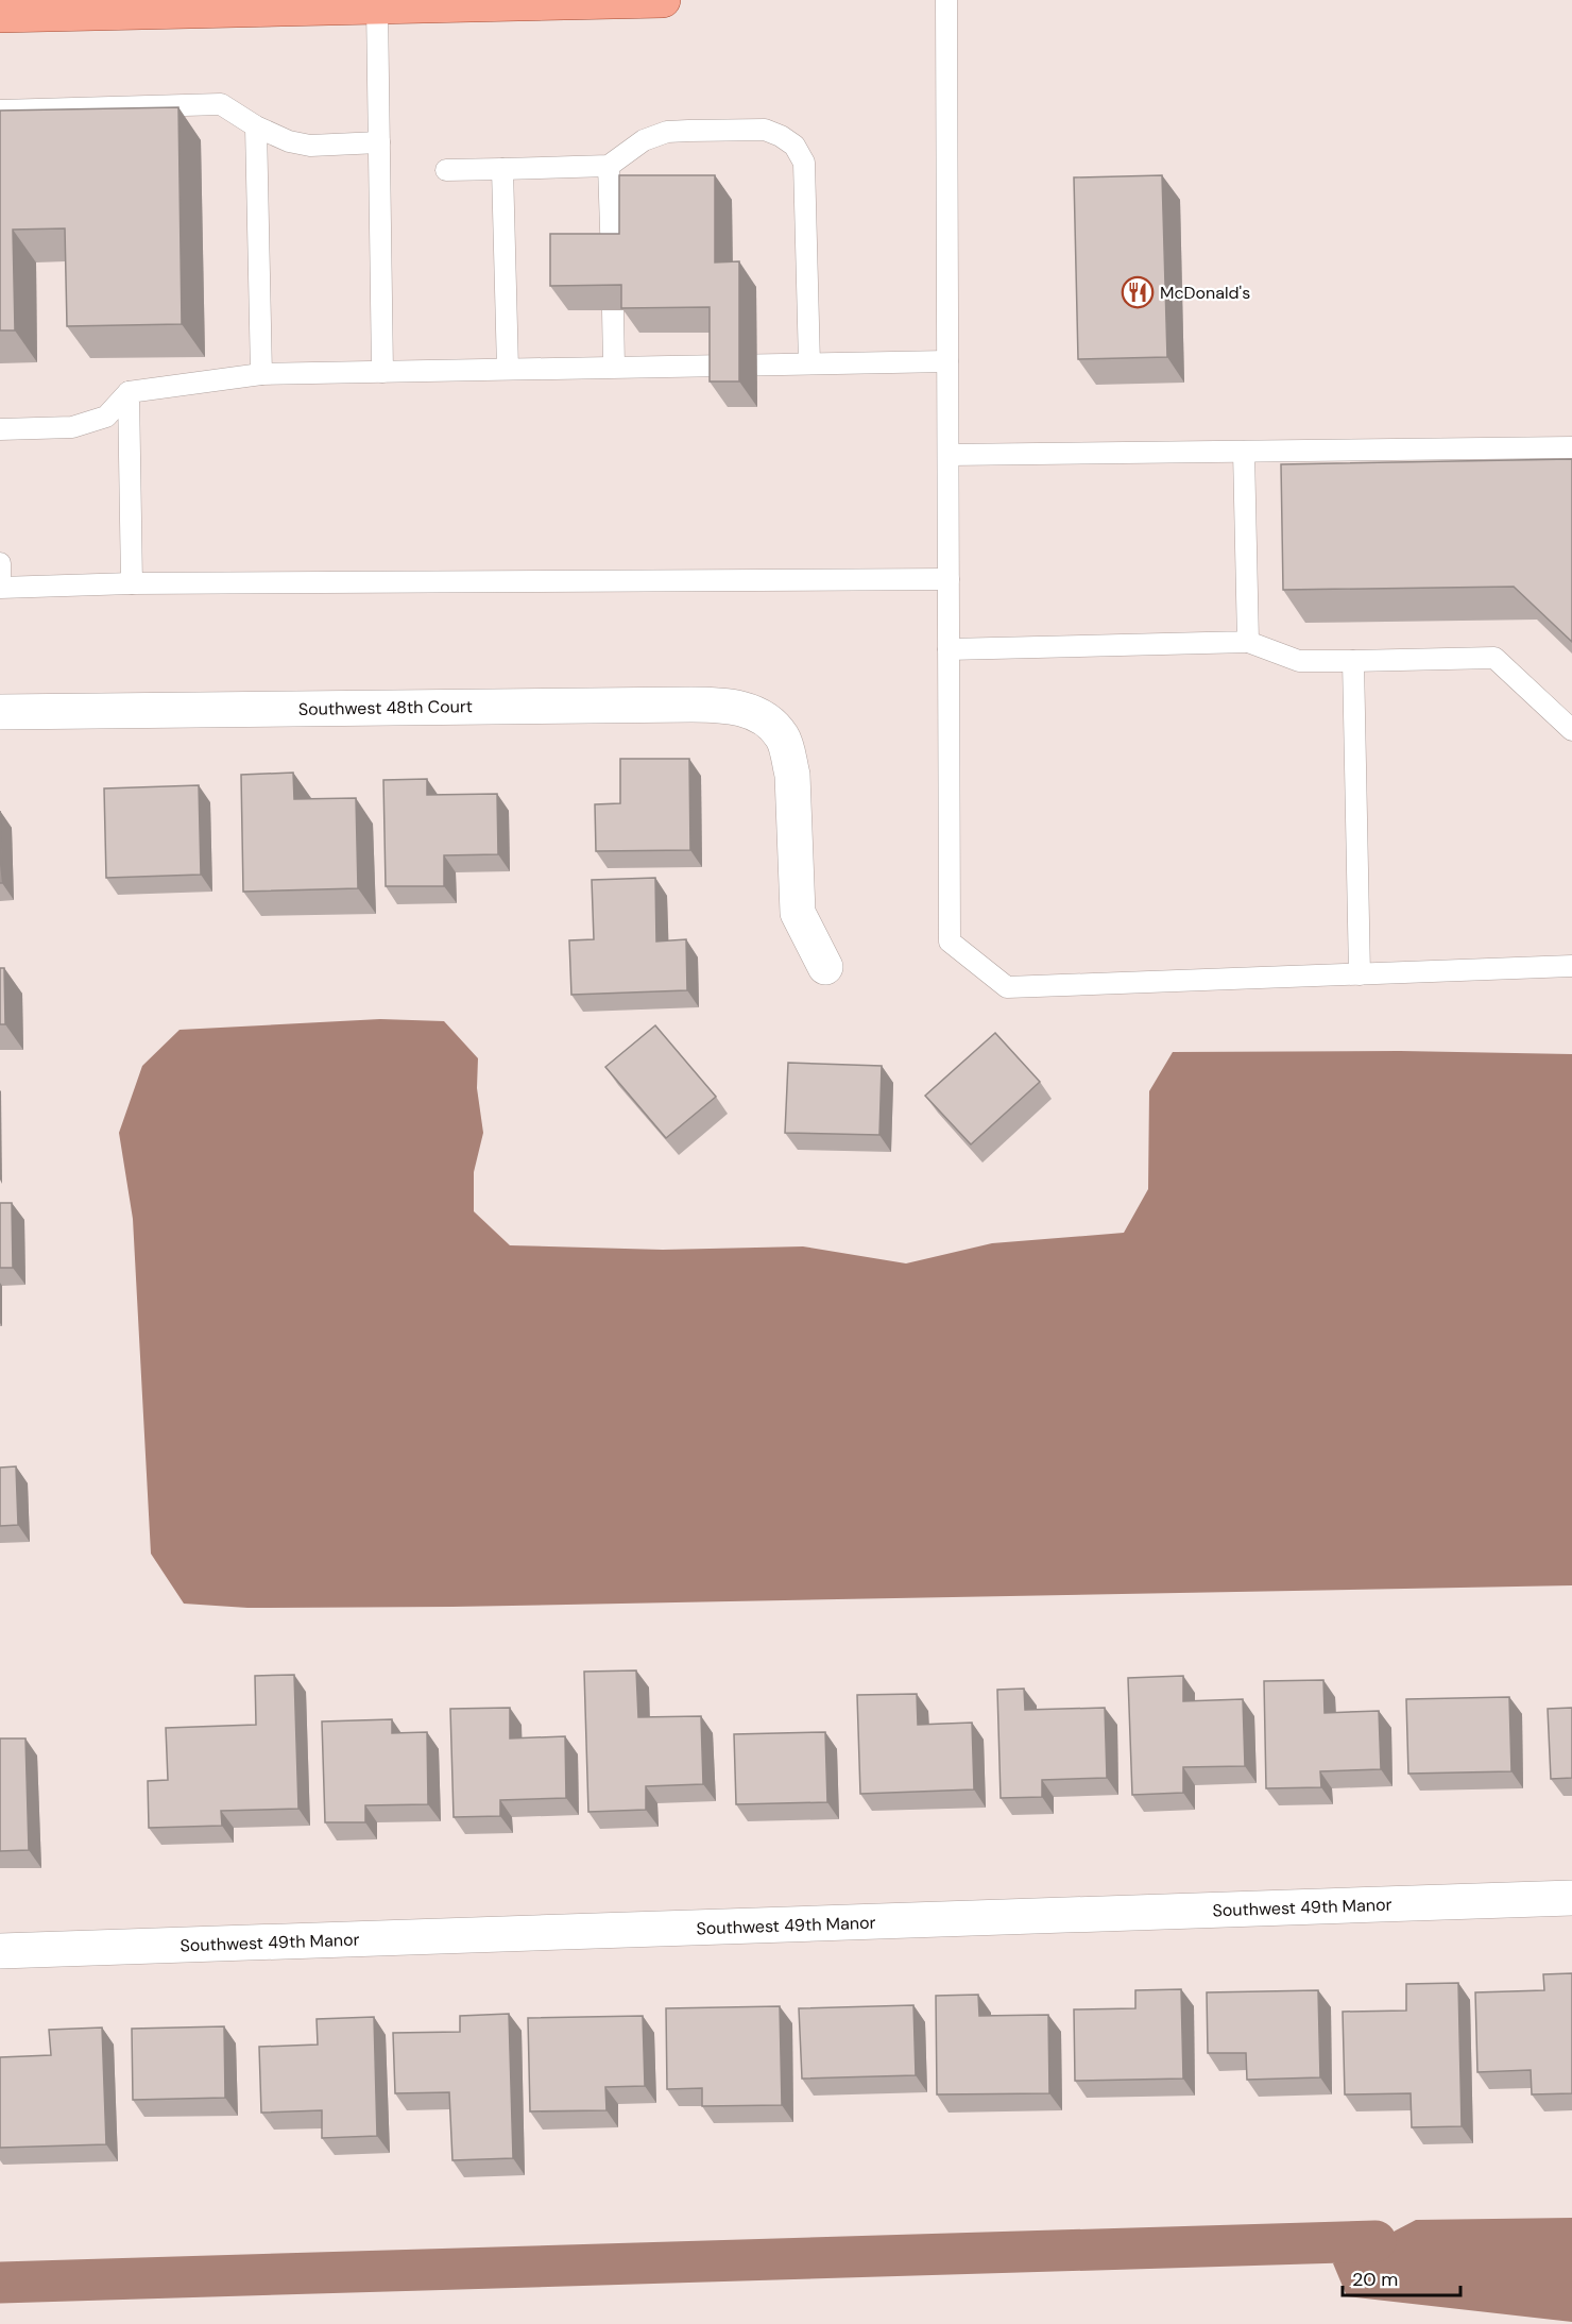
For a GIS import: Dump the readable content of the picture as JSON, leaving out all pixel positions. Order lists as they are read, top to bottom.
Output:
{
  "streets": {
    "street": ["Southwest 48th Court", "Southwest 49th Manor"]
  },
  "places": {
    "restaurant": ["McDonald's"]
  },
  "scale_bar": "20 m"
}
